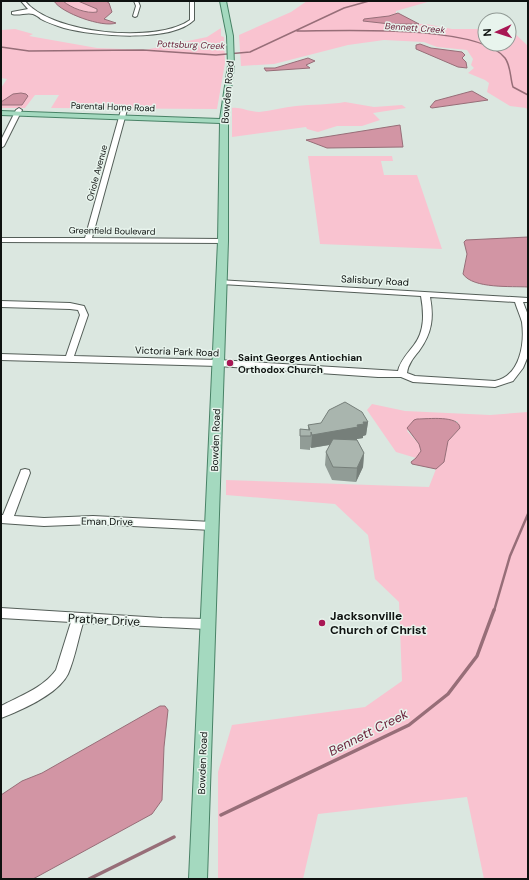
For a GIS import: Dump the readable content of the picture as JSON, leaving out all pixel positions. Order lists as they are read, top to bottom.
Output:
{
  "streets": {
    "main road": ["Bowden Road", "Parental Home Road"],
    "street": [
      "Oriole Avenue",
      "Greenfield Boulevard",
      "Salisbury Road",
      "Victoria Park Road",
      "Eman Drive",
      "Prather Drive"
    ]
  },
  "crossings": [
    ["Bowden Road", "Parental Home Road"],
    ["Bowden Road", "Greenfield Boulevard"],
    ["Bowden Road", "Salisbury Road"],
    ["Bowden Road", "Victoria Park Road"],
    ["Bowden Road", "Eman Drive"],
    ["Bowden Road", "Prather Drive"],
    ["Parental Home Road", "Oriole Avenue"],
    ["Oriole Avenue", "Greenfield Boulevard"],
    ["Salisbury Road", "Victoria Park Road"]
  ],
  "water": ["Bennett Creek", "Pottsburg Creek"],
  "places": ["Saint Georges Antiochian Orthodox Church", "Jacksonville Church of Christ"],
  "north": "left"
}
